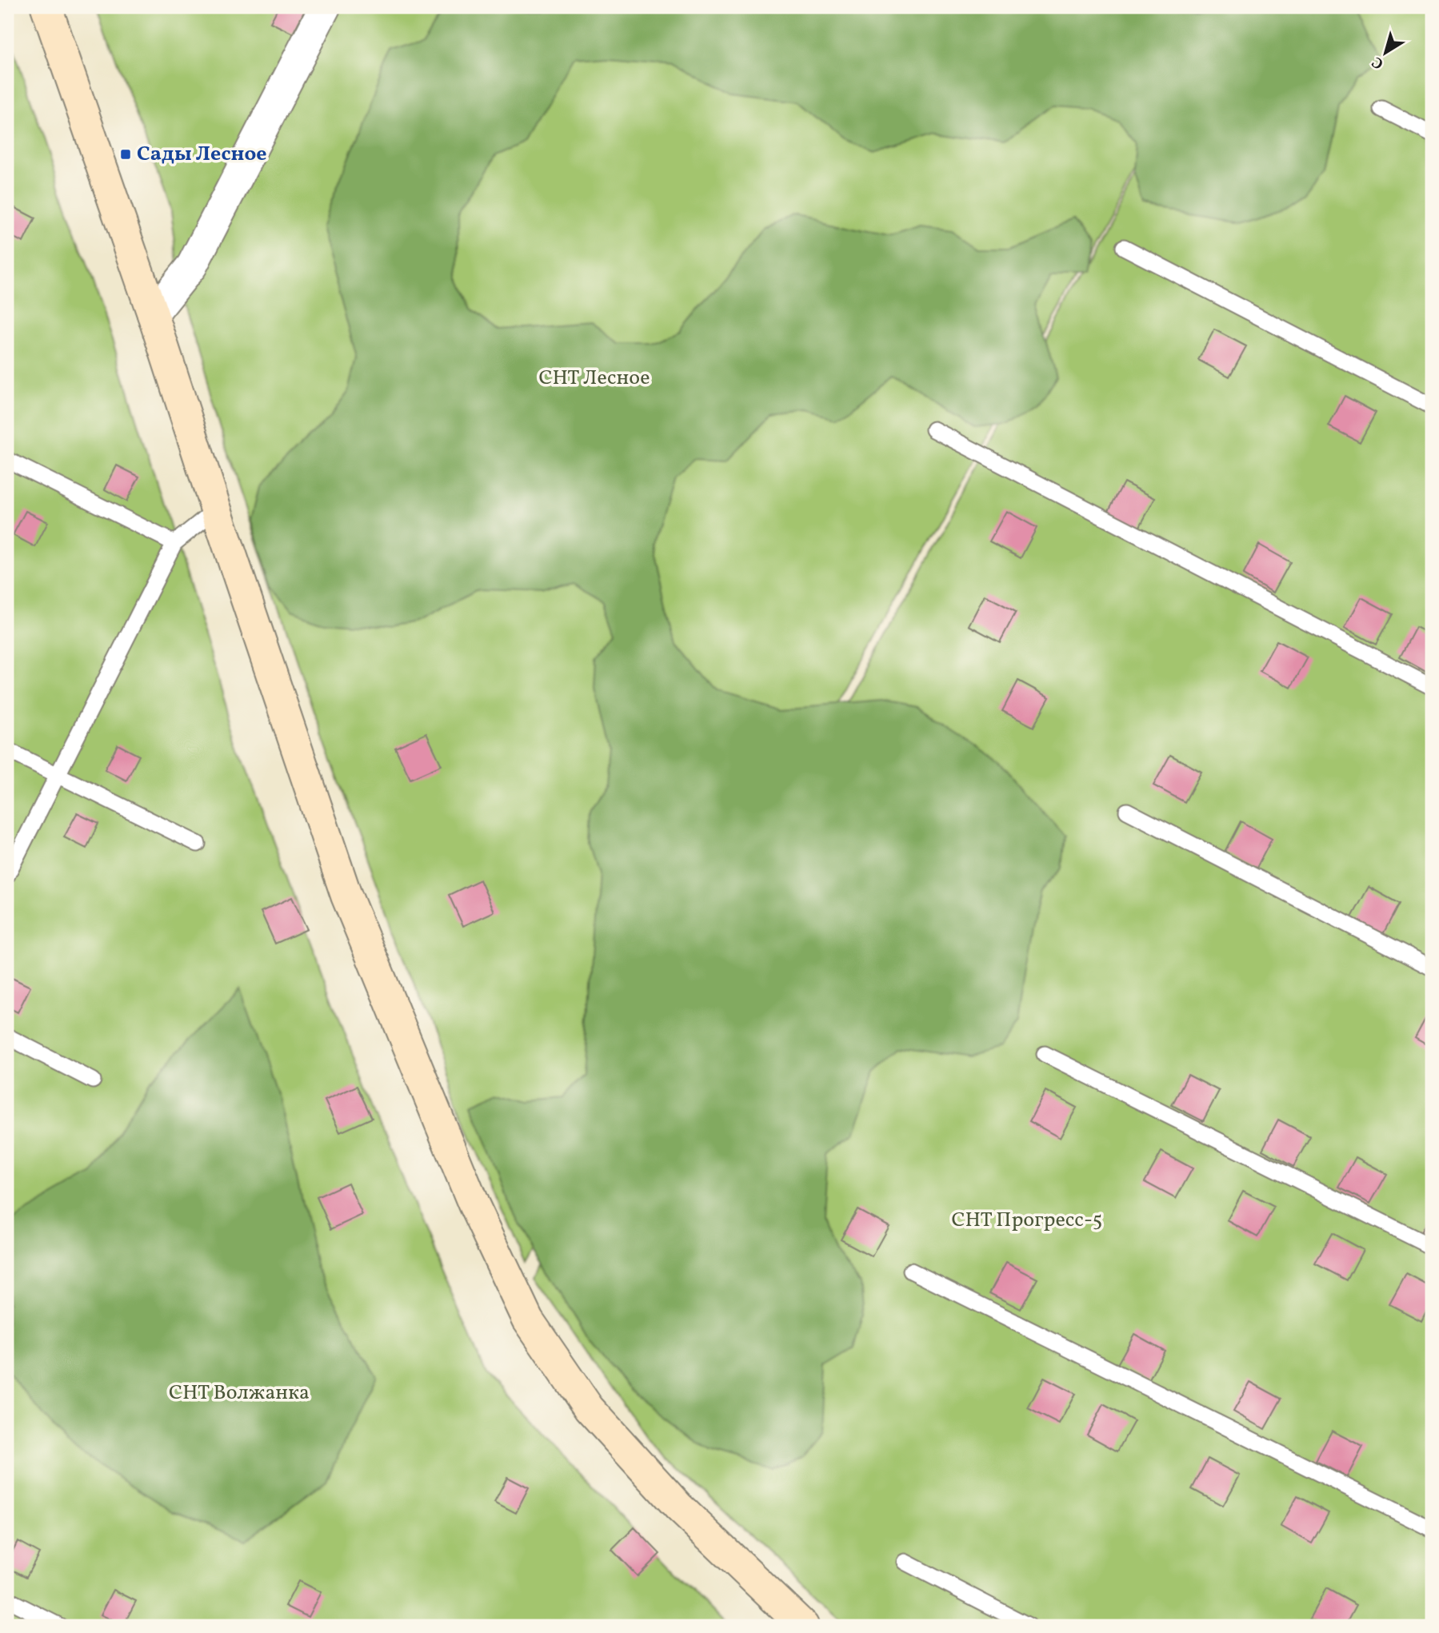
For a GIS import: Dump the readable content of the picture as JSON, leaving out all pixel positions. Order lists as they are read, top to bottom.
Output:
{
  "parks": ["СНТ Лесное", "СНТ Прогресс-5", "СНТ Волжанка"],
  "places": {
    "transit": ["Сады Лесное"]
  },
  "north": "bottom left"
}
